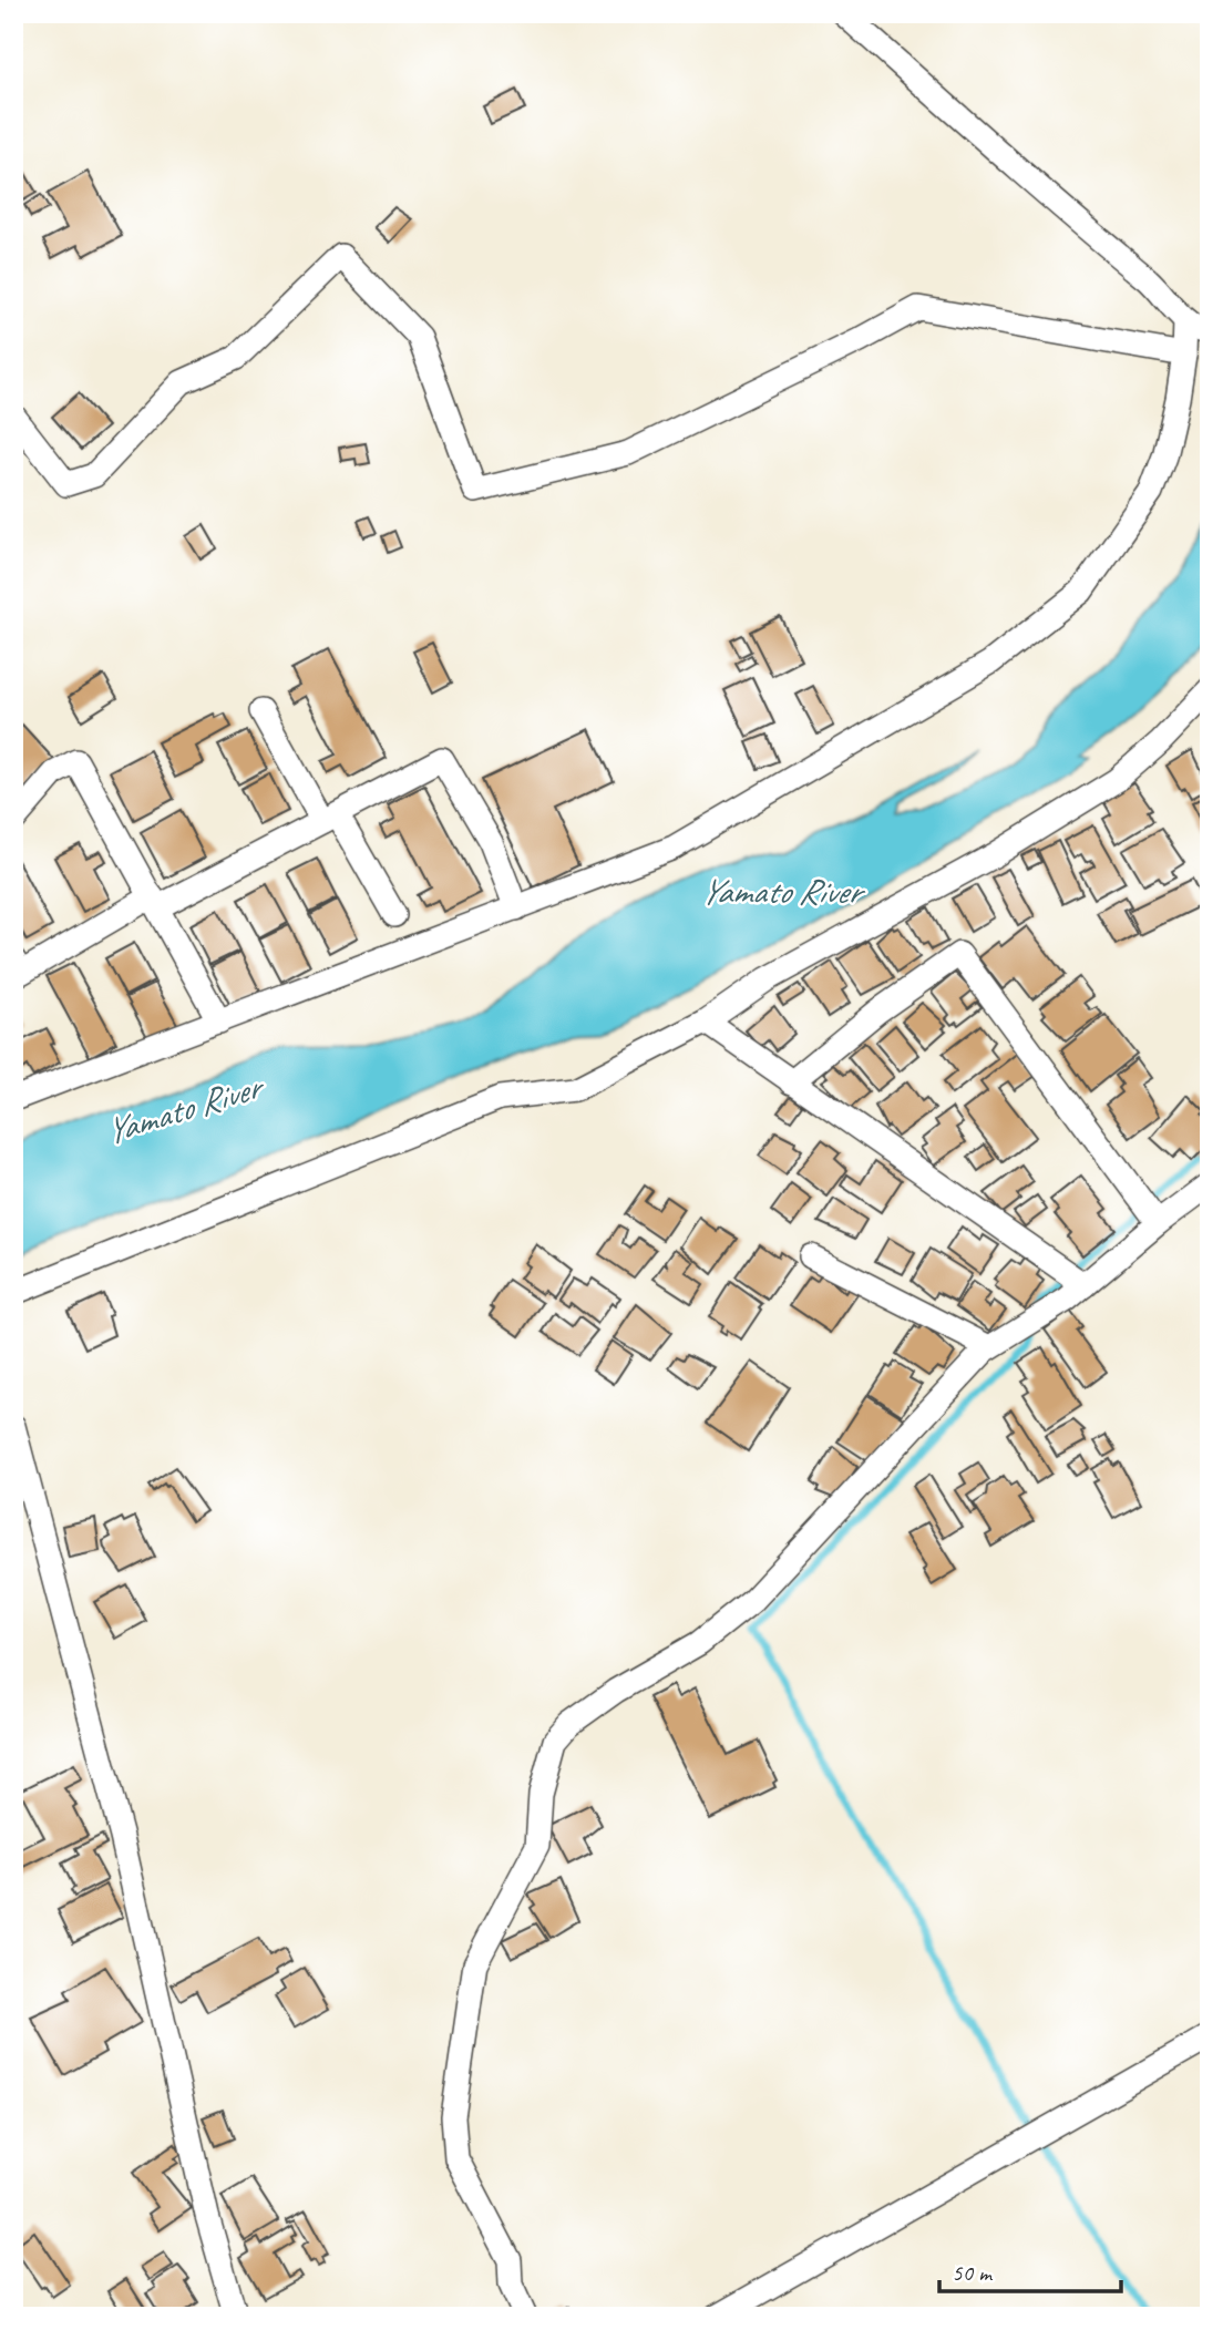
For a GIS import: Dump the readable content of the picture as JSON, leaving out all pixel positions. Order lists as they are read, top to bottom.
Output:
{
  "water": ["Yamato River"],
  "scale_bar": "50 m"
}
